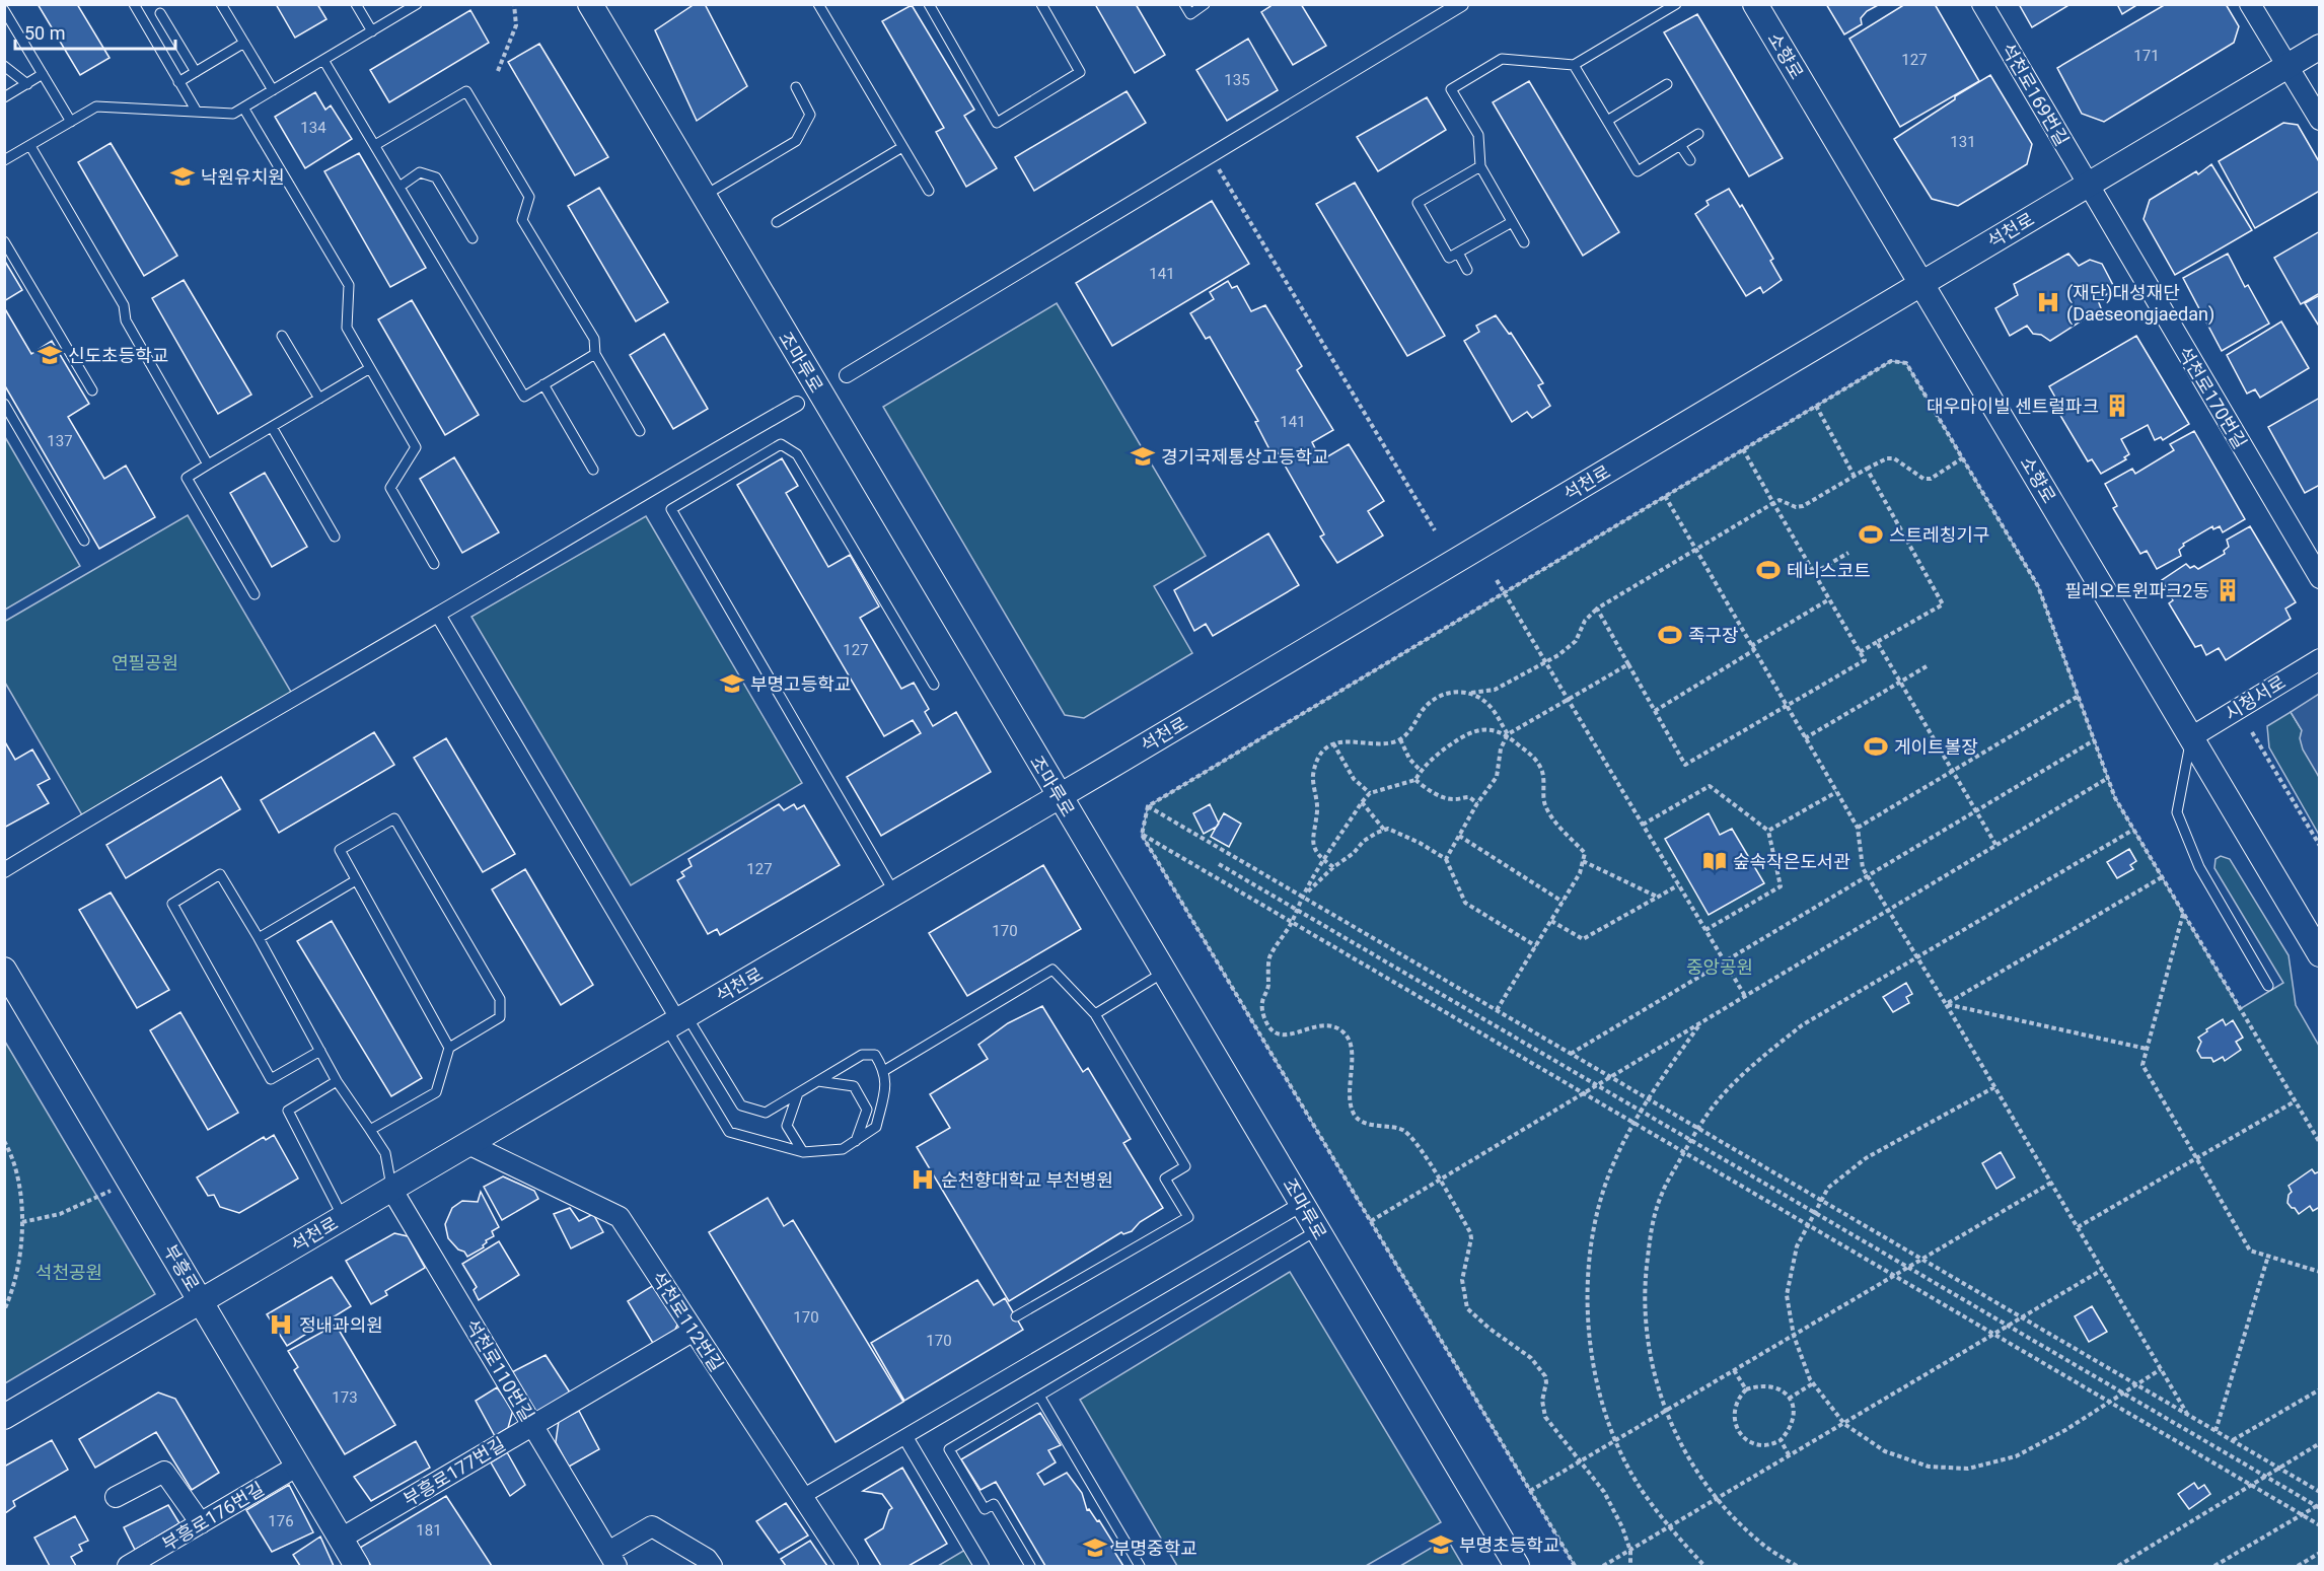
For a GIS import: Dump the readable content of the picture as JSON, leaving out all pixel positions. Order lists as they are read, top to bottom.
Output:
{
  "streets": {
    "street": [
      "소향로",
      "석천로169번길",
      "석천로",
      "조마루로",
      "석천로170번길",
      "시청서로",
      "부흥로",
      "석천로112번길",
      "석천로110번길",
      "부흥로177번길",
      "부흥로176번길"
    ]
  },
  "crossings": [
    ["소향로", "석천로"],
    ["소향로", "시청서로"],
    ["석천로169번길", "석천로"],
    ["석천로169번길", "석천로170번길"],
    ["석천로", "조마루로"],
    ["석천로", "석천로170번길"],
    ["석천로", "부흥로"],
    ["석천로", "석천로112번길"],
    ["석천로", "석천로110번길"],
    ["부흥로", "부흥로177번길"],
    ["부흥로", "부흥로176번길"],
    ["석천로112번길", "부흥로177번길"],
    ["석천로110번길", "부흥로177번길"]
  ],
  "parks": ["연필공원", "중앙공원", "석천공원"],
  "places": {
    "school or university": [
      "낙원유치원",
      "신도초등학교",
      "경기국제통상고등학교",
      "부명고등학교",
      "부명초등학교",
      "부명중학교"
    ],
    "hospital": ["(재단)대성재단 (Daeseongjaedan)", "순천향대학교 부천병원", "정내과의원"],
    "building": ["대우마이빌 센트럴파크", "필레오트윈파크2동"],
    "sports": [
      "스트레칭기구",
      "테니스코트",
      "족구장",
      "게이트볼장"
    ],
    "library": ["숲속작은도서관"]
  },
  "house_numbers": [
    "171",
    "127",
    "135",
    "134",
    "131",
    "141",
    "141",
    "137",
    "127",
    "127",
    "170",
    "170",
    "170",
    "173",
    "176",
    "181"
  ],
  "scale_bar": "50 m"
}
